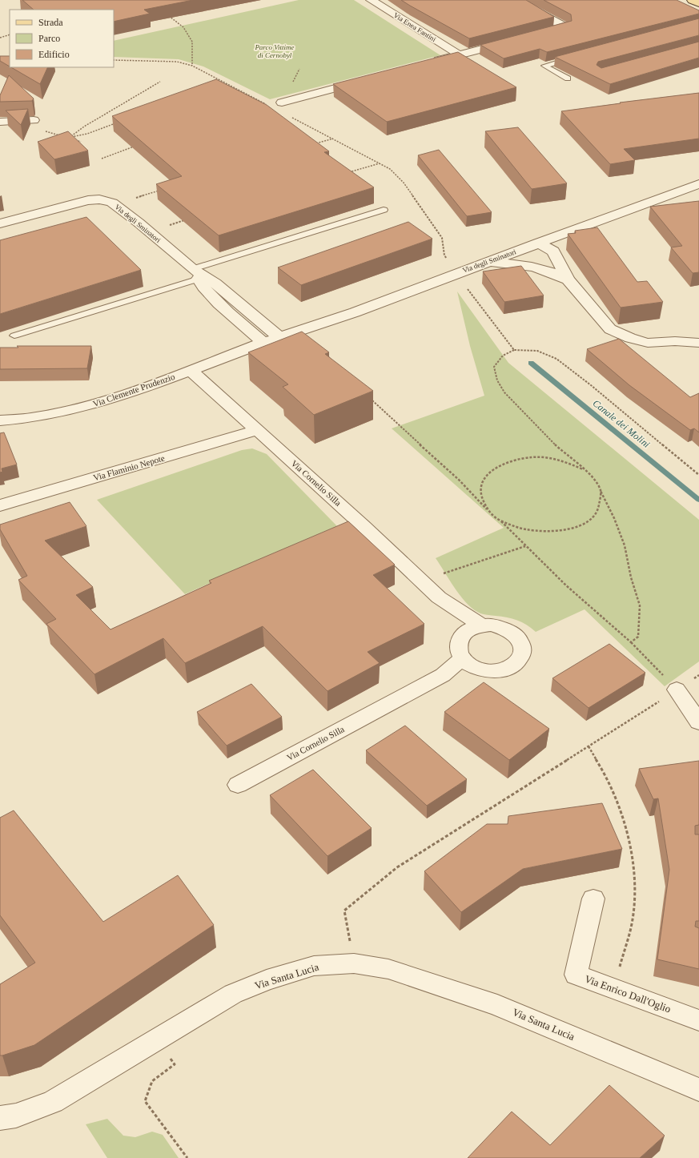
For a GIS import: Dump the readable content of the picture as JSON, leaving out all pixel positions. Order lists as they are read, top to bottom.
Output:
{
  "streets": {
    "street": [
      "Via Enea Fantini",
      "Via degli Sminatori",
      "Via Clemente Prudenzio",
      "Via Flaminio Nepote",
      "Via Cornelio Silla",
      "Via Santa Lucia",
      "Via Enrico Dall'Oglio"
    ]
  },
  "crossings": [
    ["Via degli Sminatori", "Via Clemente Prudenzio"],
    ["Via Clemente Prudenzio", "Via Cornelio Silla"],
    ["Via Flaminio Nepote", "Via Cornelio Silla"]
  ],
  "water": ["Canale dei Molini"],
  "parks": ["Parco Vittime di Cernobyl"],
  "legend": ["Strada", "Parco", "Edificio"]
}
